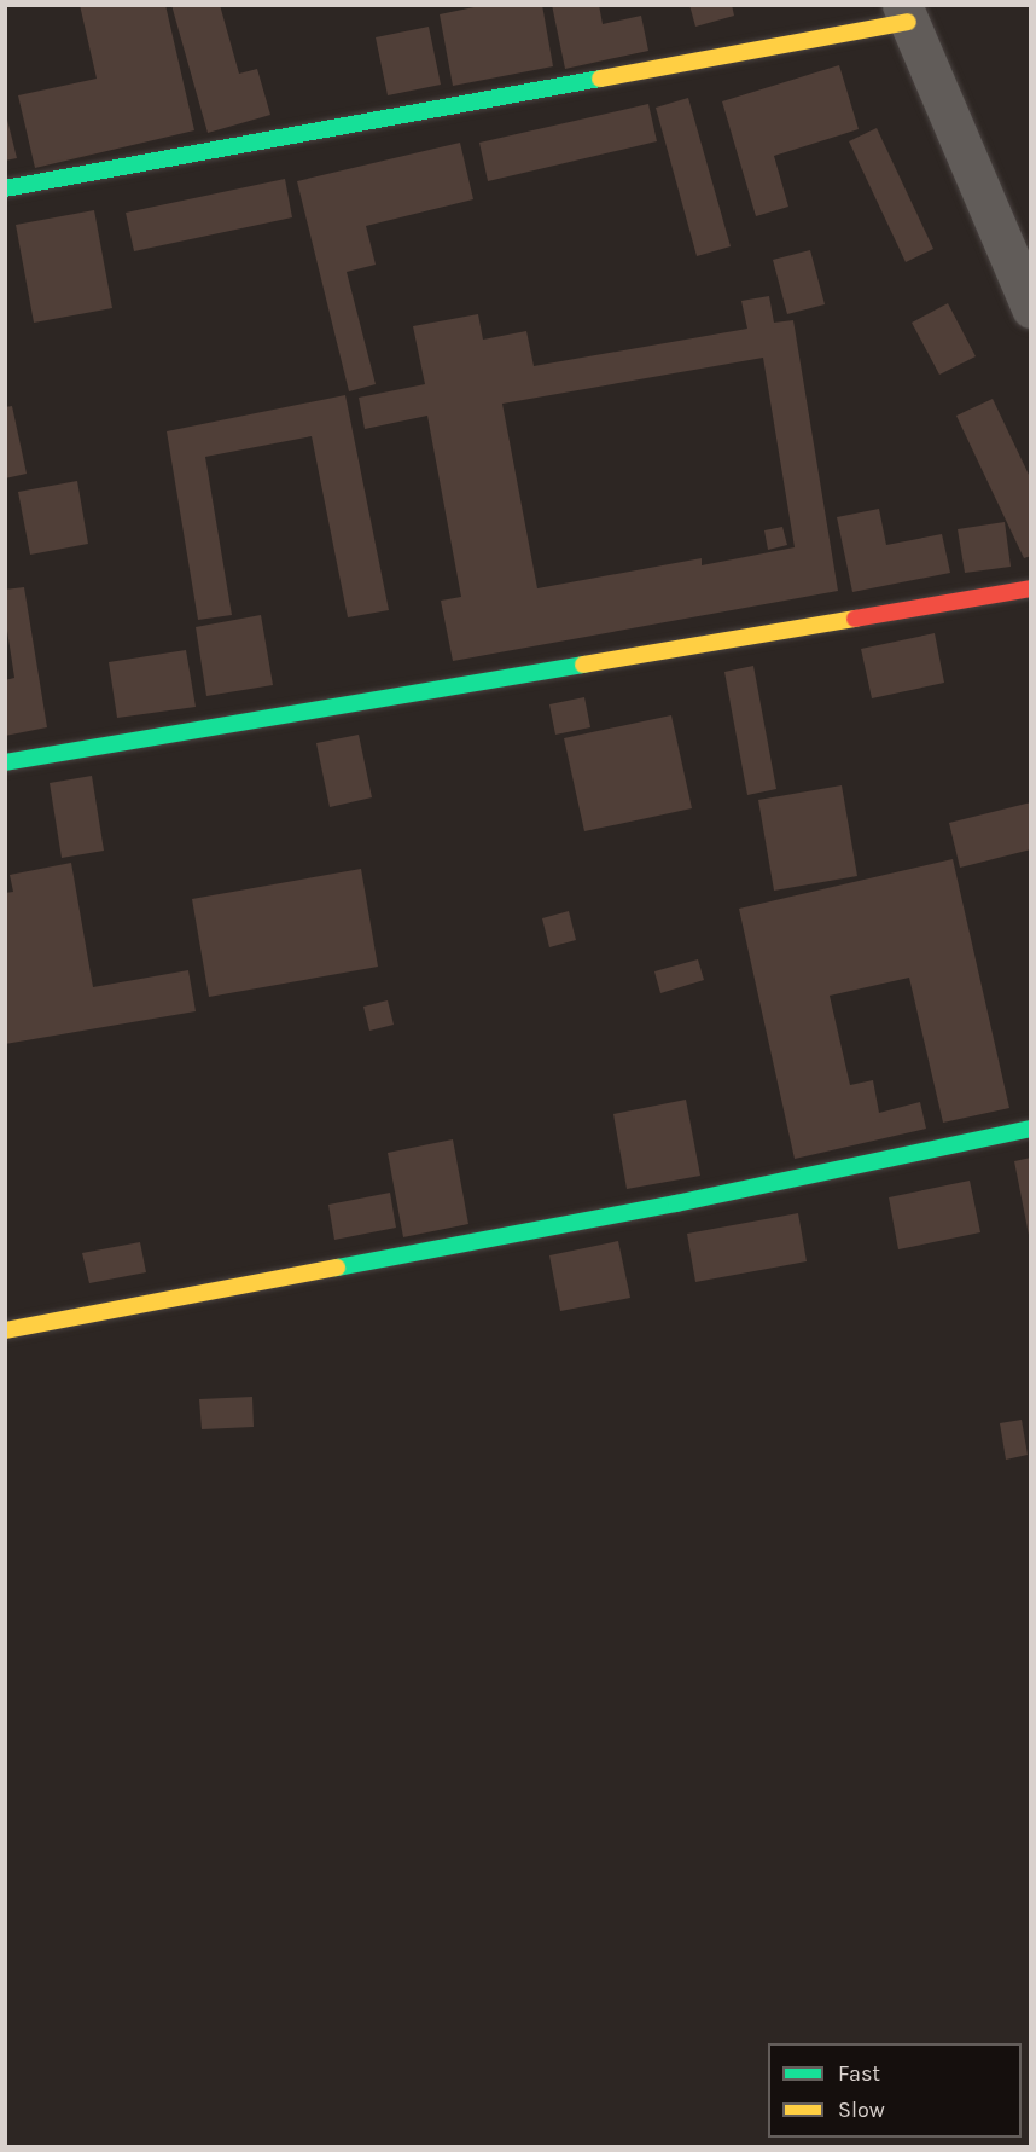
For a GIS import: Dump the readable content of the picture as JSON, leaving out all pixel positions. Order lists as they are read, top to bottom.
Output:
{
  "legend": ["Fast", "Slow"]
}
